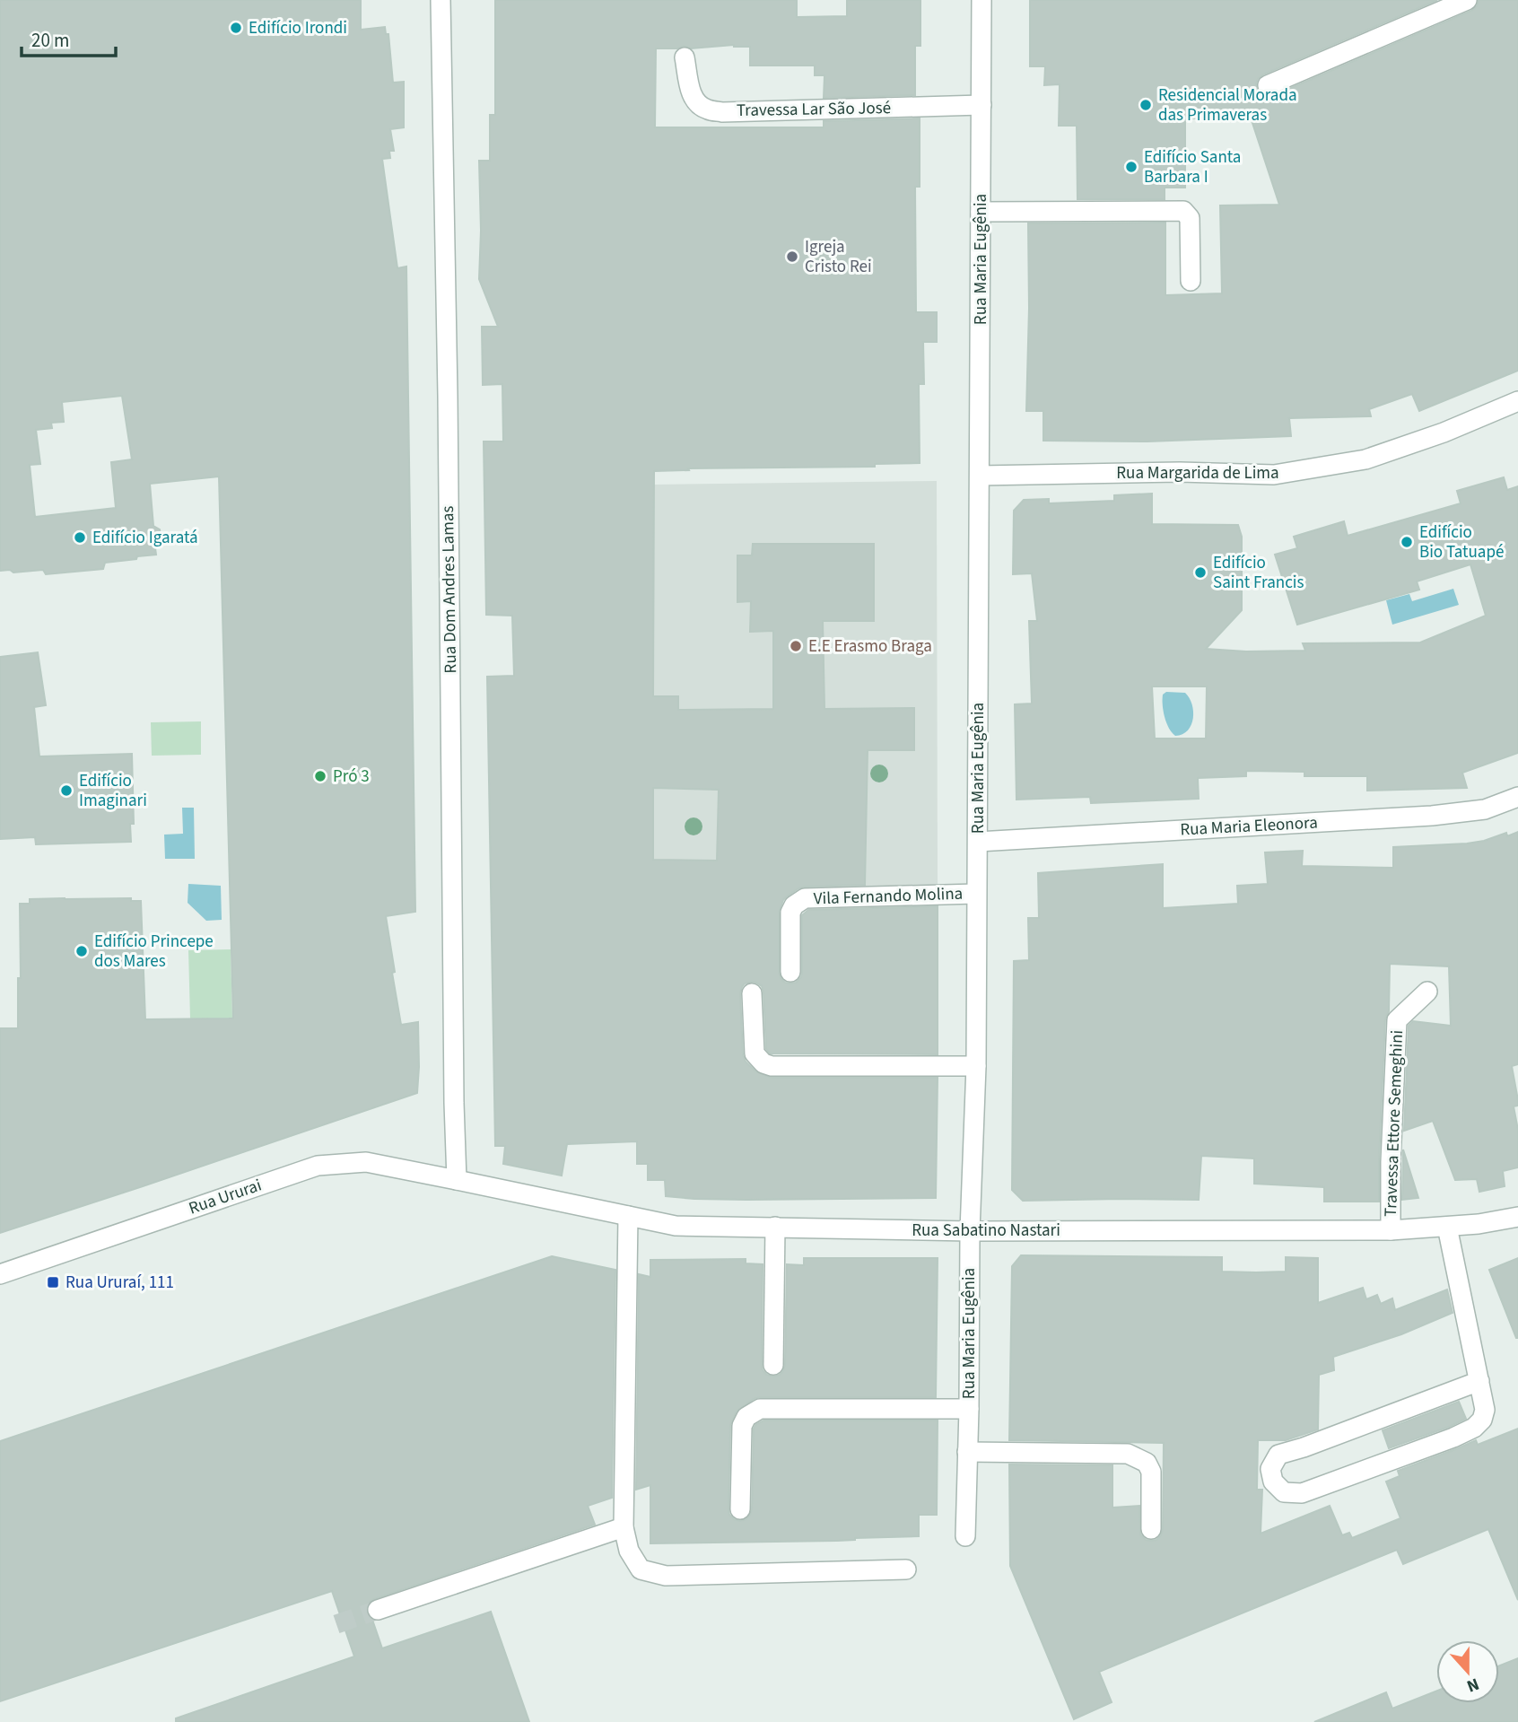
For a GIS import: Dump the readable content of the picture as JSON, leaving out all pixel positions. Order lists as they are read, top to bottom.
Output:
{
  "streets": {
    "street": [
      "Travessa Lar São José",
      "Rua Maria Eugênia",
      "Rua Margarida de Lima",
      "Rua Dom Andres Lamas",
      "Rua Maria Eleonora",
      "Vila Fernando Molina",
      "Travessa Ettore Semeghini",
      "Rua Ururai",
      "Rua Sabatino Nastari"
    ]
  },
  "crossings": [
    ["Travessa Lar São José", "Rua Maria Eugênia"],
    ["Rua Maria Eugênia", "Rua Margarida de Lima"],
    ["Rua Maria Eugênia", "Rua Maria Eleonora"],
    ["Rua Maria Eugênia", "Vila Fernando Molina"],
    ["Rua Maria Eugênia", "Rua Sabatino Nastari"],
    ["Rua Dom Andres Lamas", "Rua Ururai"],
    ["Rua Dom Andres Lamas", "Rua Sabatino Nastari"],
    ["Travessa Ettore Semeghini", "Rua Sabatino Nastari"],
    ["Rua Ururai", "Rua Sabatino Nastari"]
  ],
  "places": {
    "other": [
      "Edifício Irondi",
      "Residencial Morada das Primaveras",
      "Edifício Santa Barbara I",
      "Igreja Cristo Rei",
      "Edifício Igaratá",
      "Edifício Bio Tatuapé",
      "Edifício Saint Francis",
      "E.E Erasmo Braga",
      "Pró 3",
      "Edifício Imaginari",
      "Edifício Princepe dos Mares"
    ],
    "transit": ["Rua Ururaí, 111"]
  },
  "scale_bar": "20 m",
  "north": "bottom"
}
